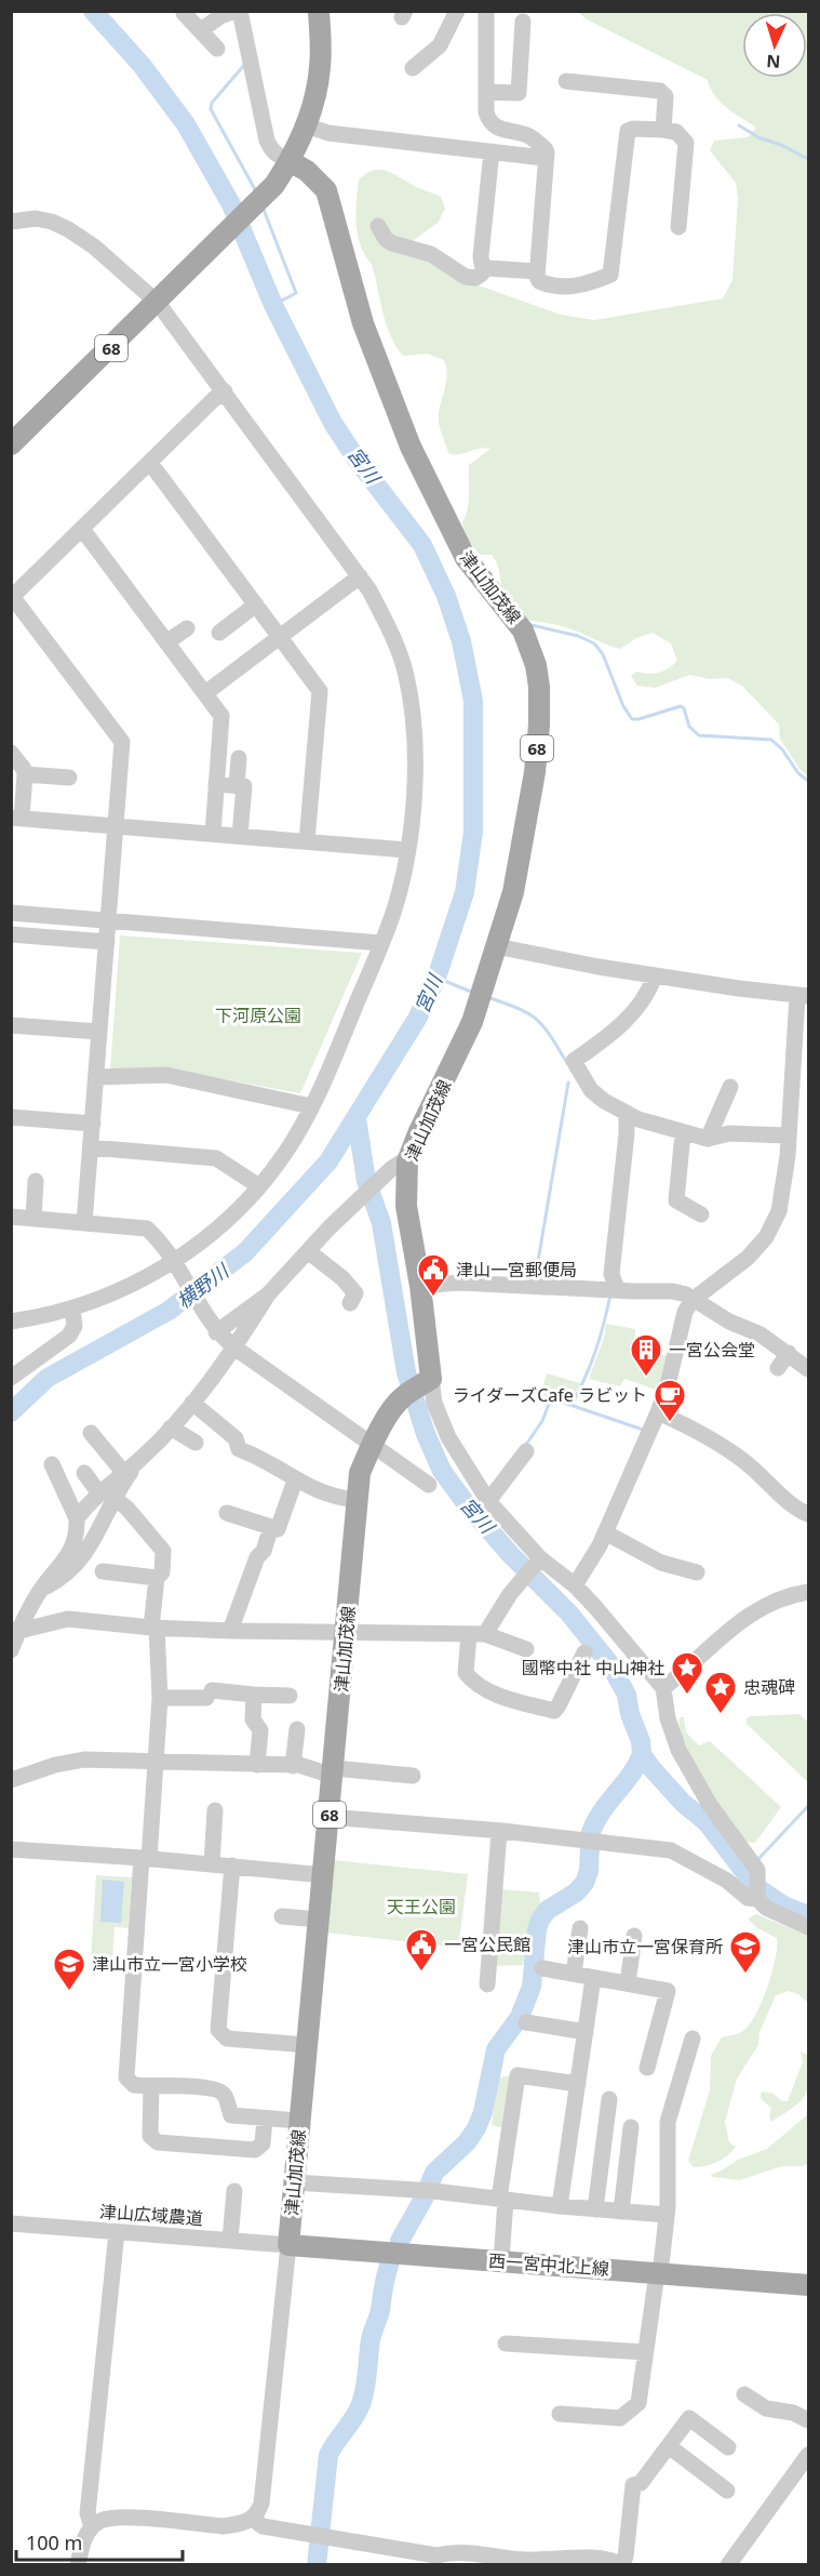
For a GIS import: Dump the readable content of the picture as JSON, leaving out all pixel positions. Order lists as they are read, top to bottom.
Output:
{
  "streets": {
    "main road": ["68", "津山加茂線", "西一宮中北上線"],
    "street": ["津山広域農道"]
  },
  "crossings": [
    ["68", "津山加茂線"],
    ["津山加茂線", "津山広域農道"],
    ["津山加茂線", "西一宮中北上線"],
    ["津山広域農道", "西一宮中北上線"]
  ],
  "water": ["宮川", "横野川"],
  "parks": ["下河原公園", "天王公園"],
  "places": {
    "public building": ["津山一宮郵便局", "一宮公民館"],
    "building": ["一宮公会堂"],
    "cafe": ["ライダーズCafe ラビット"],
    "place": ["國幣中社 中山神社", "忠魂碑"],
    "school or university": ["津山市立一宮保育所", "津山市立一宮小学校"]
  },
  "scale_bar": "100 m",
  "north": "bottom"
}
